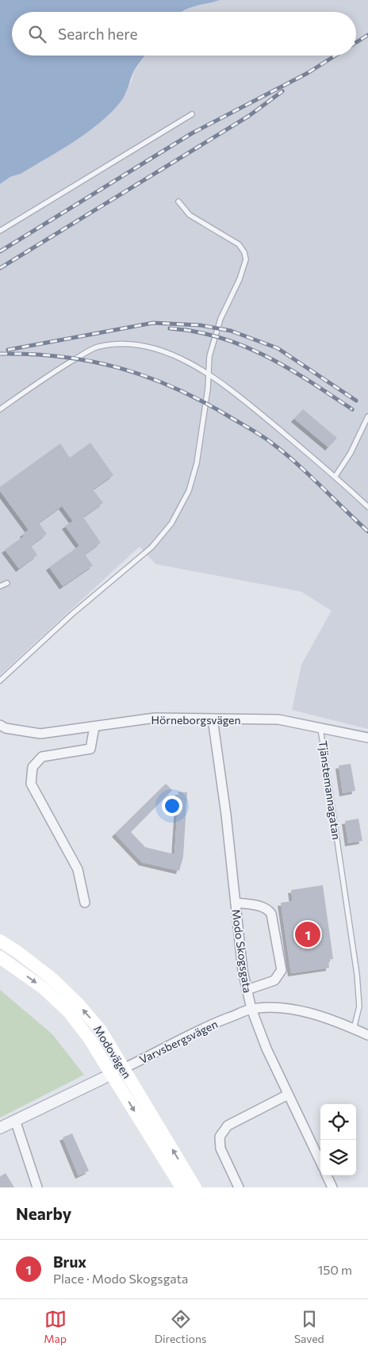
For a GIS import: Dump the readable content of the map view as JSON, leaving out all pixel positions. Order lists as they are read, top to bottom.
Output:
{
  "streets": {
    "main road": ["Modovägen"],
    "street": ["Hörneborgsvägen", "Modo Skogsgata", "Varvsbergsvägen"],
    "lane": ["Tjänstemannagatan"]
  },
  "crossings": [
    ["Hörneborgsvägen", "Tjänstemannagatan"],
    ["Hörneborgsvägen", "Modo Skogsgata"],
    ["Tjänstemannagatan", "Varvsbergsvägen"],
    ["Modo Skogsgata", "Varvsbergsvägen"],
    ["Varvsbergsvägen", "Modovägen"]
  ],
  "page": {
    "search": "Search here",
    "pins": "1",
    "heading": "Nearby",
    "list": [
      {
        "mark": "1",
        "name": "Brux",
        "note": "Place · Modo Skogsgata",
        "value": "150 m"
      }
    ],
    "nav": ["Map", "Directions", "Saved"]
  }
}
